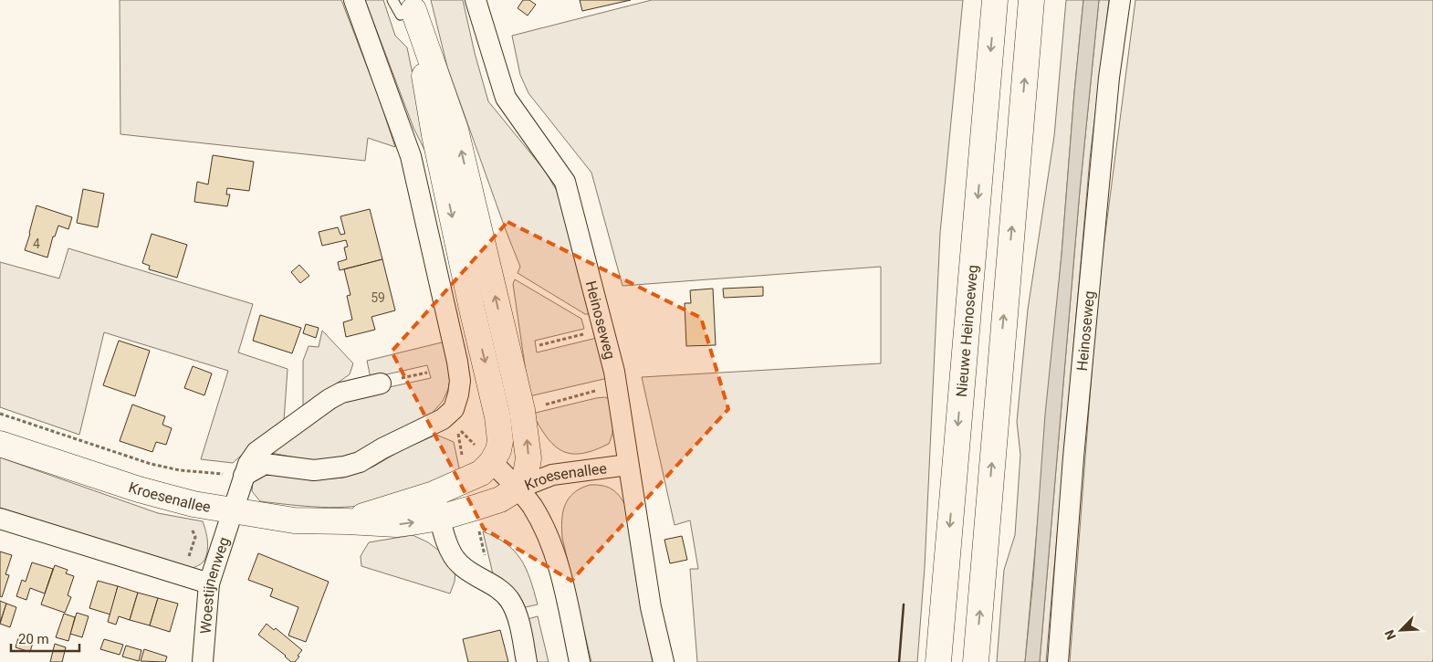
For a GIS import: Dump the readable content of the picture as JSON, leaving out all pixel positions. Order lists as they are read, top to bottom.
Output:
{
  "streets": {
    "main road": ["Nieuwe Heinoseweg", "Kroesenallee"],
    "street": ["Heinoseweg", "Woestijnenweg"]
  },
  "crossings": [
    ["Heinoseweg", "Kroesenallee"],
    ["Kroesenallee", "Woestijnenweg"]
  ],
  "house_numbers": ["4", "59"],
  "scale_bar": "20 m",
  "north": "bottom left"
}
